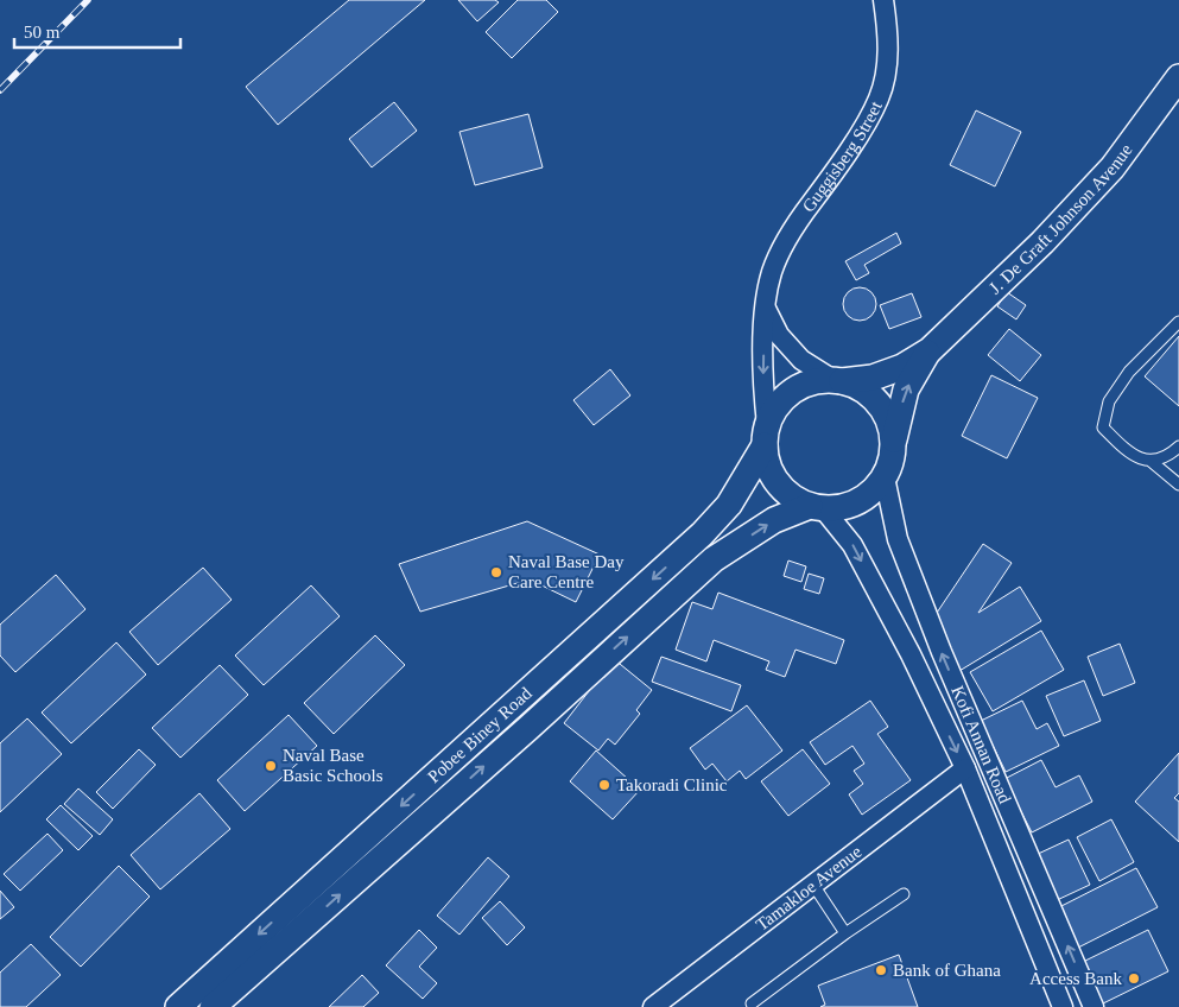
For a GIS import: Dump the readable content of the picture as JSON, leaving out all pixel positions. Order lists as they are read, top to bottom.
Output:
{
  "streets": {
    "street": [
      "Guggisberg Street",
      "J. De Graft Johnson Avenue",
      "Pobee Biney Road",
      "Kofi Annan Road",
      "Tamakloe Avenue"
    ]
  },
  "crossings": [
    ["Guggisberg Street", "J. De Graft Johnson Avenue"],
    ["Guggisberg Street", "Pobee Biney Road"],
    ["Guggisberg Street", "Kofi Annan Road"],
    ["J. De Graft Johnson Avenue", "Pobee Biney Road"],
    ["J. De Graft Johnson Avenue", "Kofi Annan Road"],
    ["Pobee Biney Road", "Kofi Annan Road"],
    ["Kofi Annan Road", "Tamakloe Avenue"]
  ],
  "places": [
    "Naval Base Day Care Centre",
    "Naval Base Basic Schools",
    "Takoradi Clinic",
    "Bank of Ghana",
    "Access Bank"
  ],
  "scale_bar": "50 m"
}
